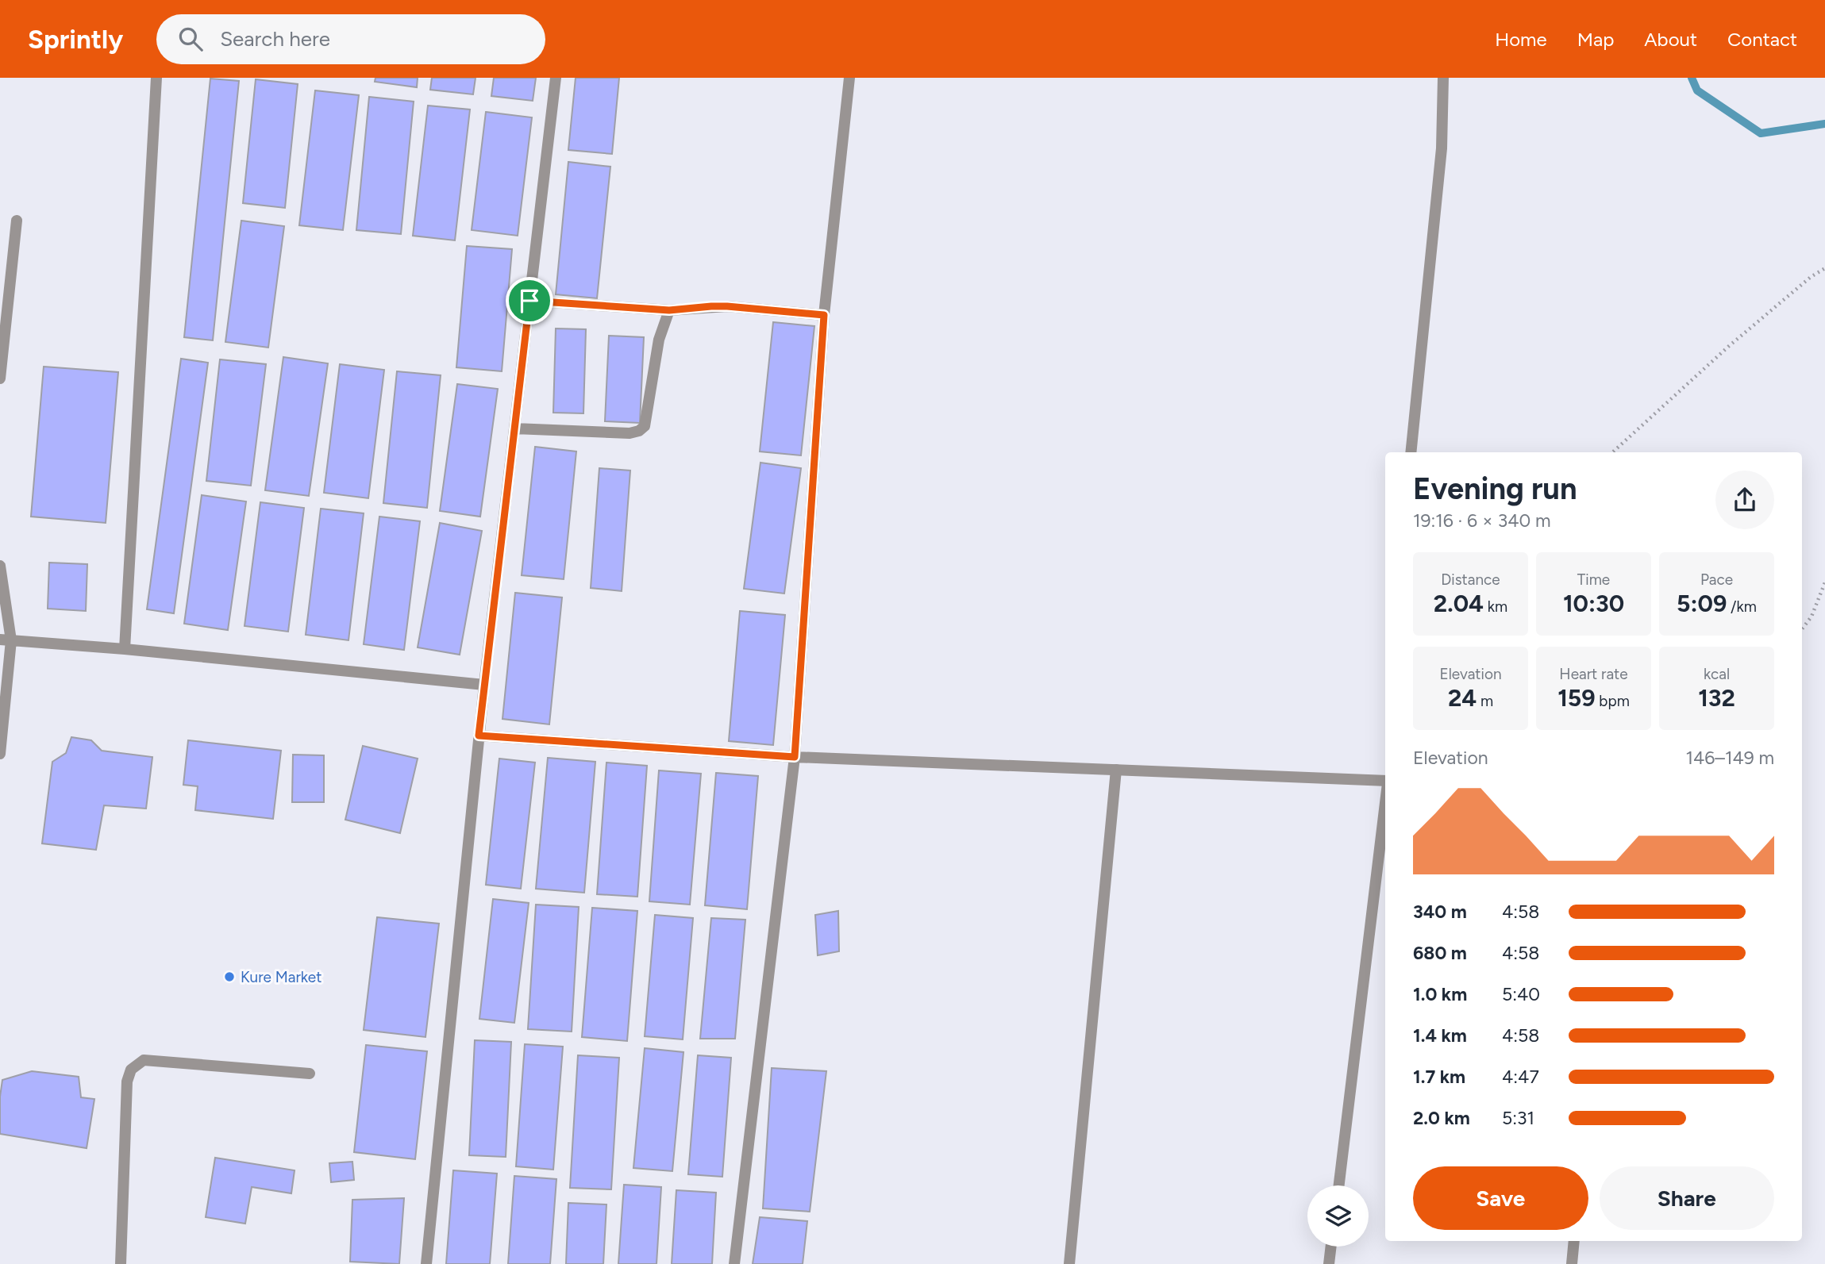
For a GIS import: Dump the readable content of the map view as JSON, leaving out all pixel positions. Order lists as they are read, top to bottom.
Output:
{
  "places": ["Kure Market"],
  "page": {
    "header": "Sprintly",
    "search": "Search here",
    "nav": [
      "Home",
      "Map",
      "About",
      "Contact"
    ],
    "heading": ["Evening run", "19:16 · 6 × 340 m"],
    "stats": [
      ["Distance", "2.04 km"],
      ["Time", "10:30"],
      ["Pace", "5:09 /km"],
      ["Elevation", "24 m"],
      ["Heart rate", "159 bpm"],
      ["kcal", "132"]
    ],
    "chart": ["Elevation", "146–149 m"],
    "list": [
      {
        "name": "340 m",
        "note": "4:58"
      },
      {
        "name": "680 m",
        "note": "4:58"
      },
      {
        "name": "1.0 km",
        "note": "5:40"
      },
      {
        "name": "1.4 km",
        "note": "4:58"
      },
      {
        "name": "1.7 km",
        "note": "4:47"
      },
      {
        "name": "2.0 km",
        "note": "5:31"
      }
    ],
    "buttons": ["Save", "Share"]
  }
}
